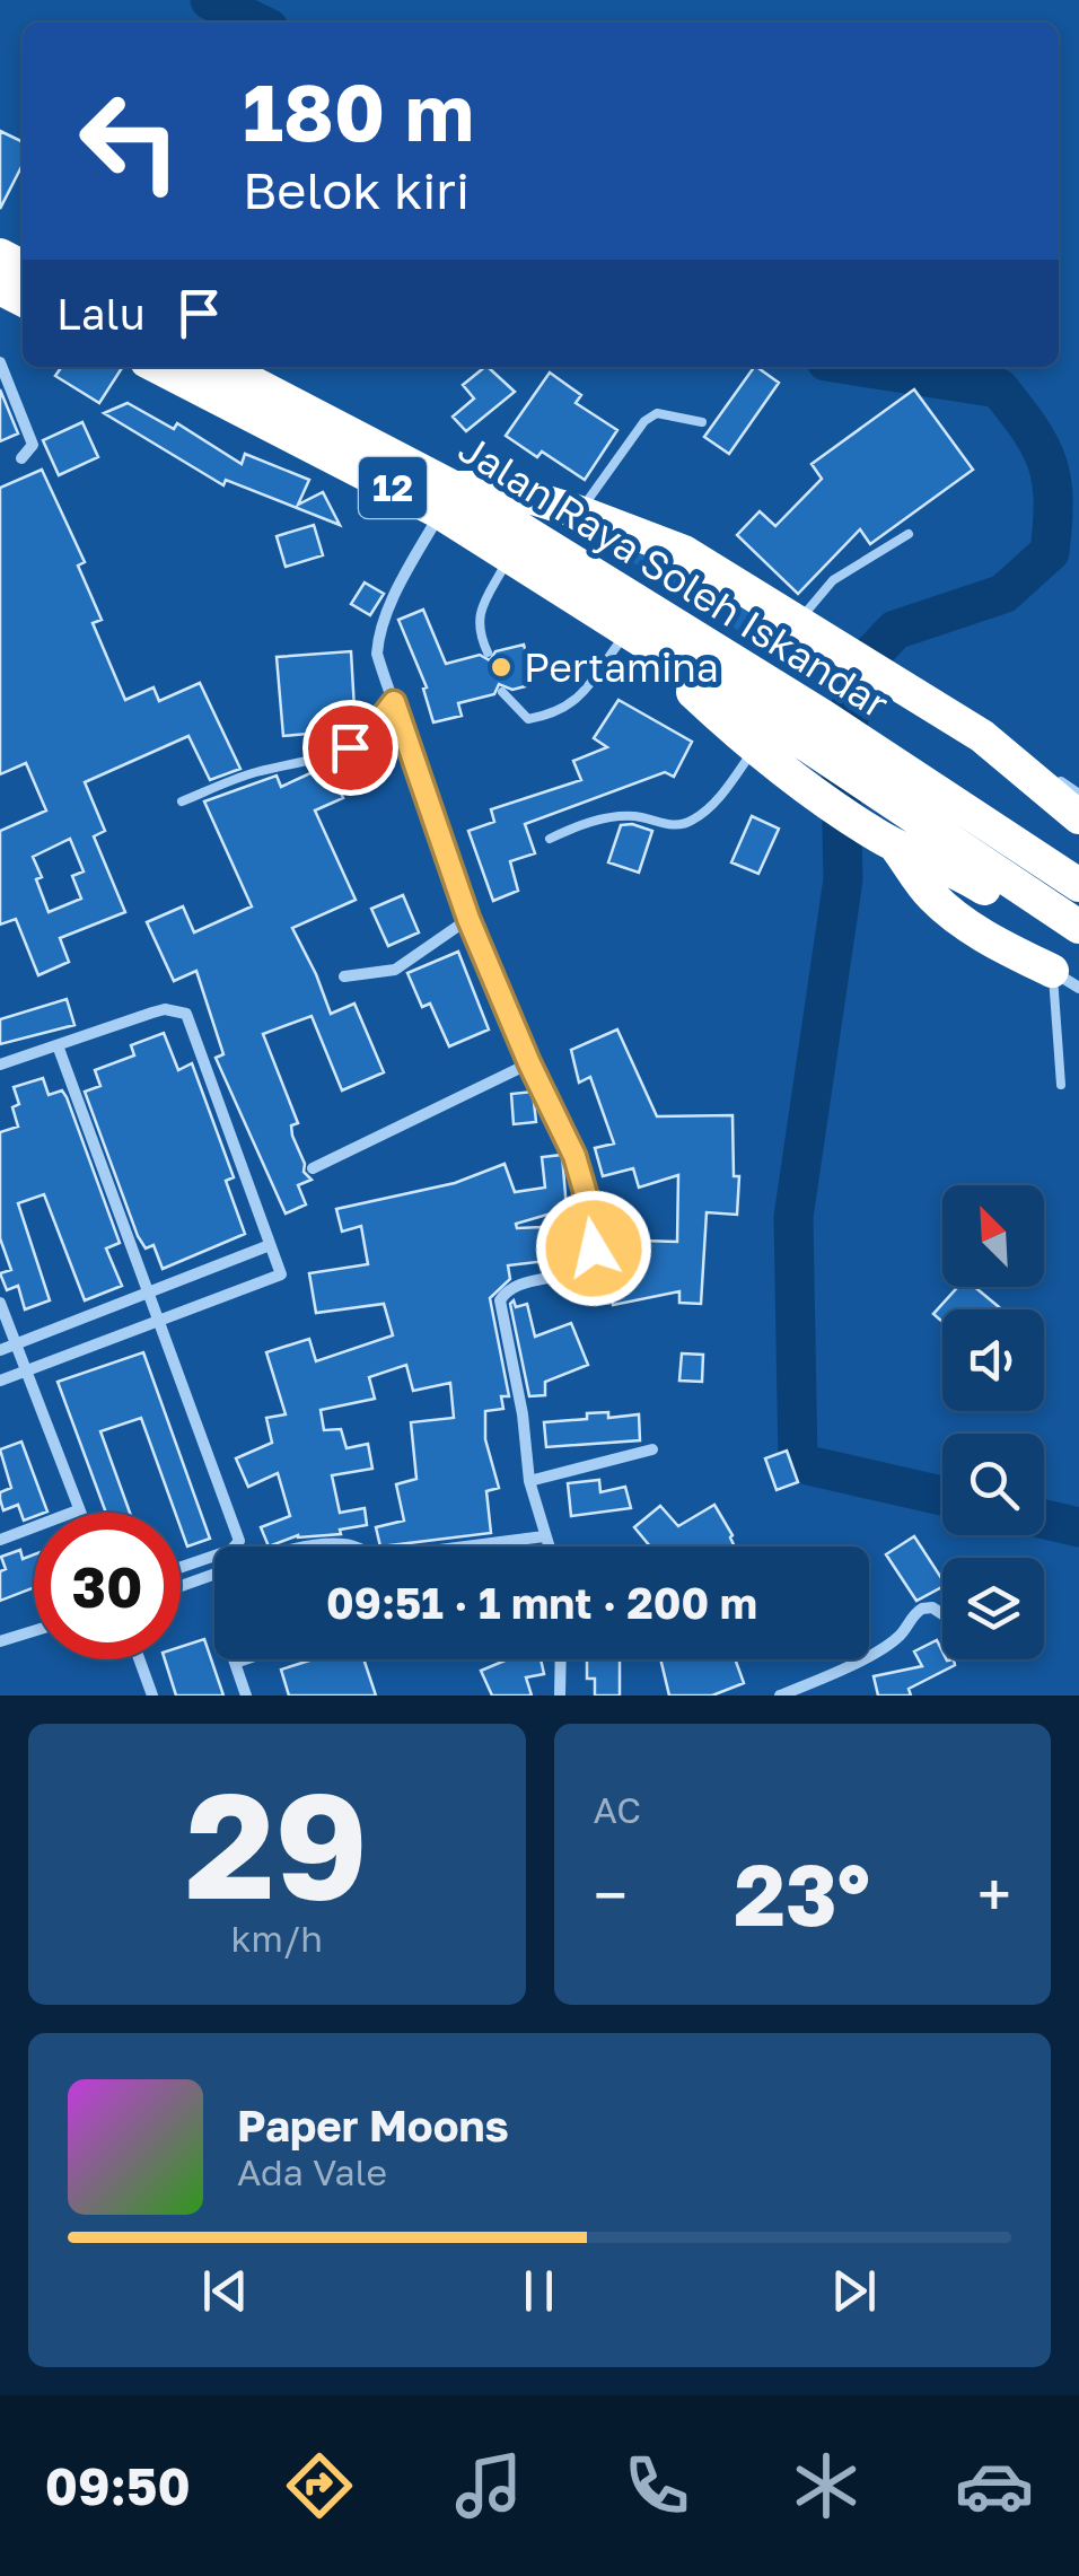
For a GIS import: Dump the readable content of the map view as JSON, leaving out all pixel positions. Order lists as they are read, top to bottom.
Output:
{
  "streets": {
    "highway": ["12", "Jalan Raya Soleh Iskandar"]
  },
  "places": ["Pertamina"],
  "north": "top left",
  "page": {
    "turn": ["180 m", "Belok kiri"],
    "then": "Lalu",
    "limit": "30",
    "trip": "09:51 · 1 mnt · 200 m",
    "tile": [
      ["29", "km/h"],
      "AC"
    ],
    "heat": ["−", "23°", "+"],
    "song": ["Paper Moons", "Ada Vale"],
    "tabs": "09:50"
  }
}
